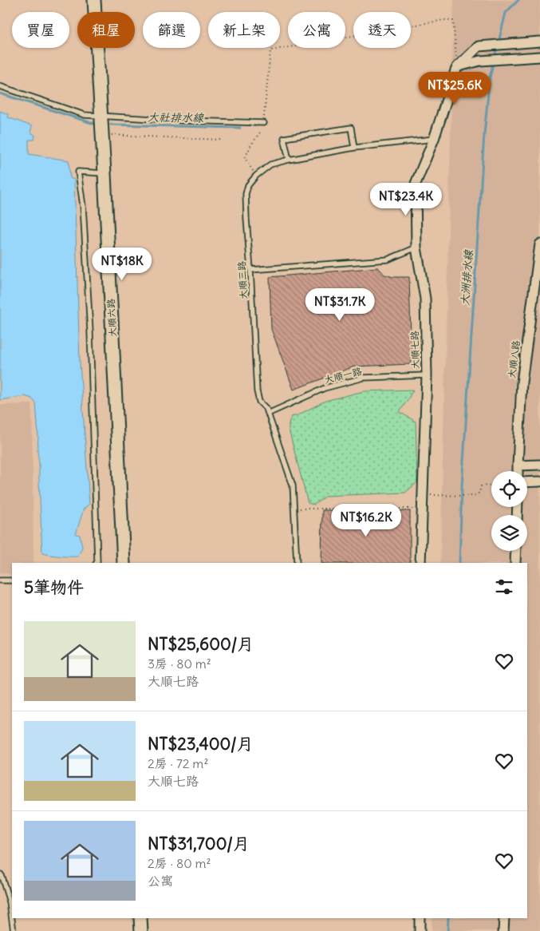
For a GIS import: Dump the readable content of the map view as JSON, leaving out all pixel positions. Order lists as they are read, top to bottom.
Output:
{
  "streets": {
    "street": ["大順六路", "大順七路", "大順八路"],
    "lane": ["大順三路", "大順一路"]
  },
  "crossings": [
    ["大順三路", "大順七路"],
    ["大順三路", "大順一路"],
    ["大順七路", "大順一路"]
  ],
  "water": ["大社排水線", "大洲排水線"],
  "page": {
    "chip": [
      "買屋",
      "租屋",
      "篩選",
      "新上架",
      "公寓",
      "透天"
    ],
    "price": [
      "NT$25.6K",
      "NT$23.4K",
      "NT$18K",
      "NT$31.7K",
      "NT$16.2K"
    ],
    "heading": "5筆物件",
    "list": [
      {
        "name": "NT$25,600/月",
        "note": "3房 · 80 m² · 大順七路"
      },
      {
        "name": "NT$23,400/月",
        "note": "2房 · 72 m² · 大順七路"
      },
      {
        "name": "NT$31,700/月",
        "note": "2房 · 80 m² · 公寓"
      }
    ]
  }
}
